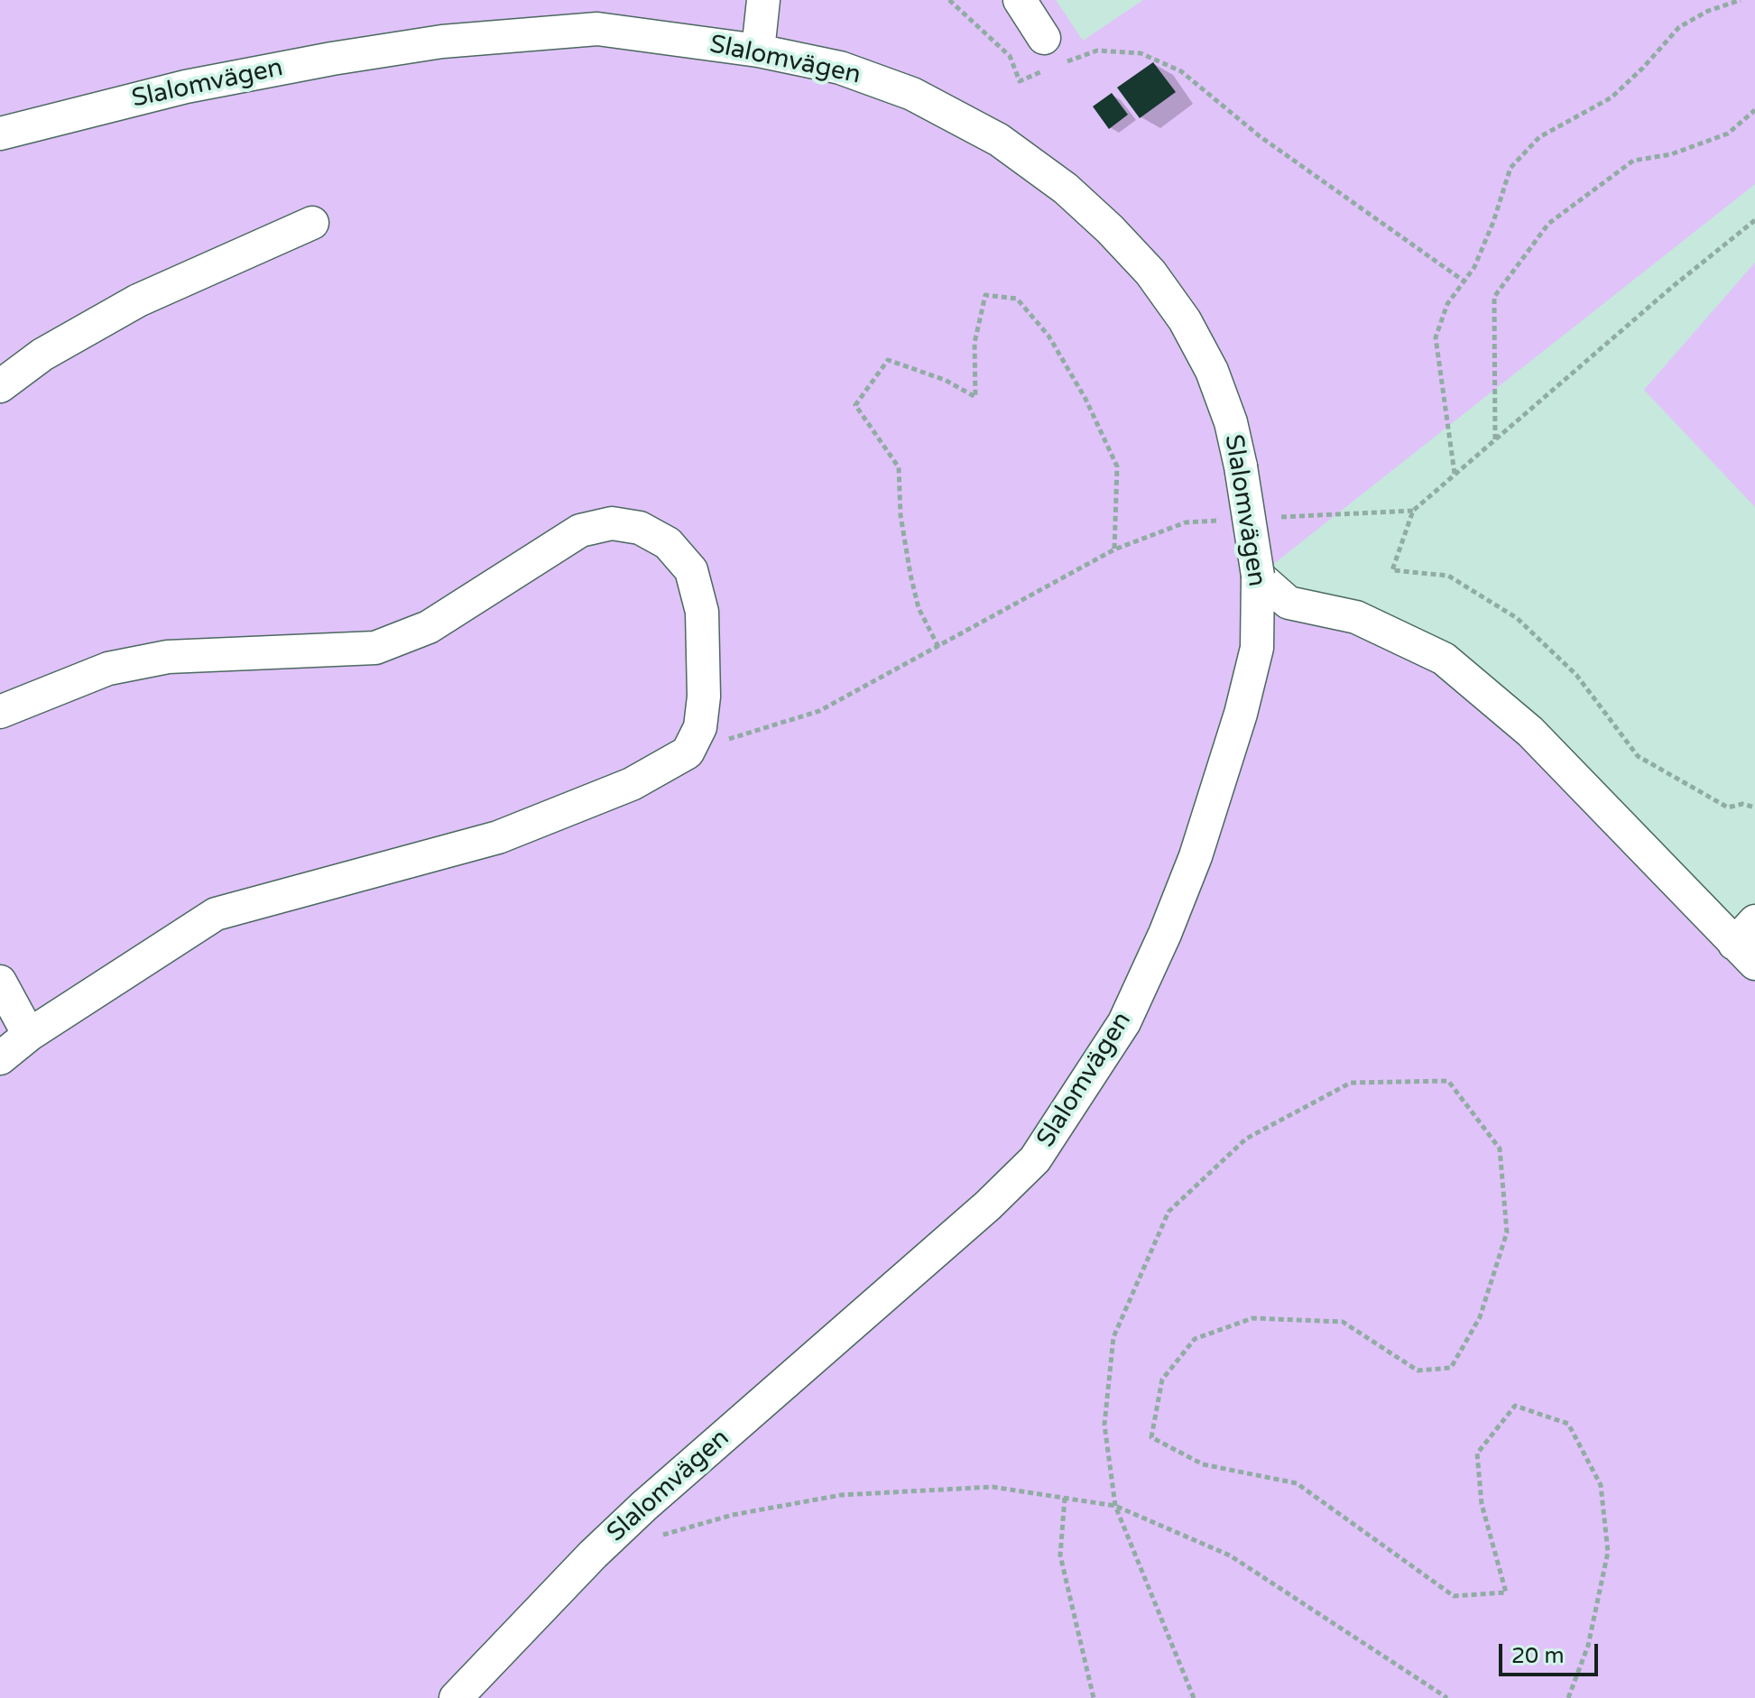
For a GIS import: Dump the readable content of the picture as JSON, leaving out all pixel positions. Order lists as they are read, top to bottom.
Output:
{
  "streets": {
    "street": ["Slalomvägen"]
  },
  "scale_bar": "20 m"
}
